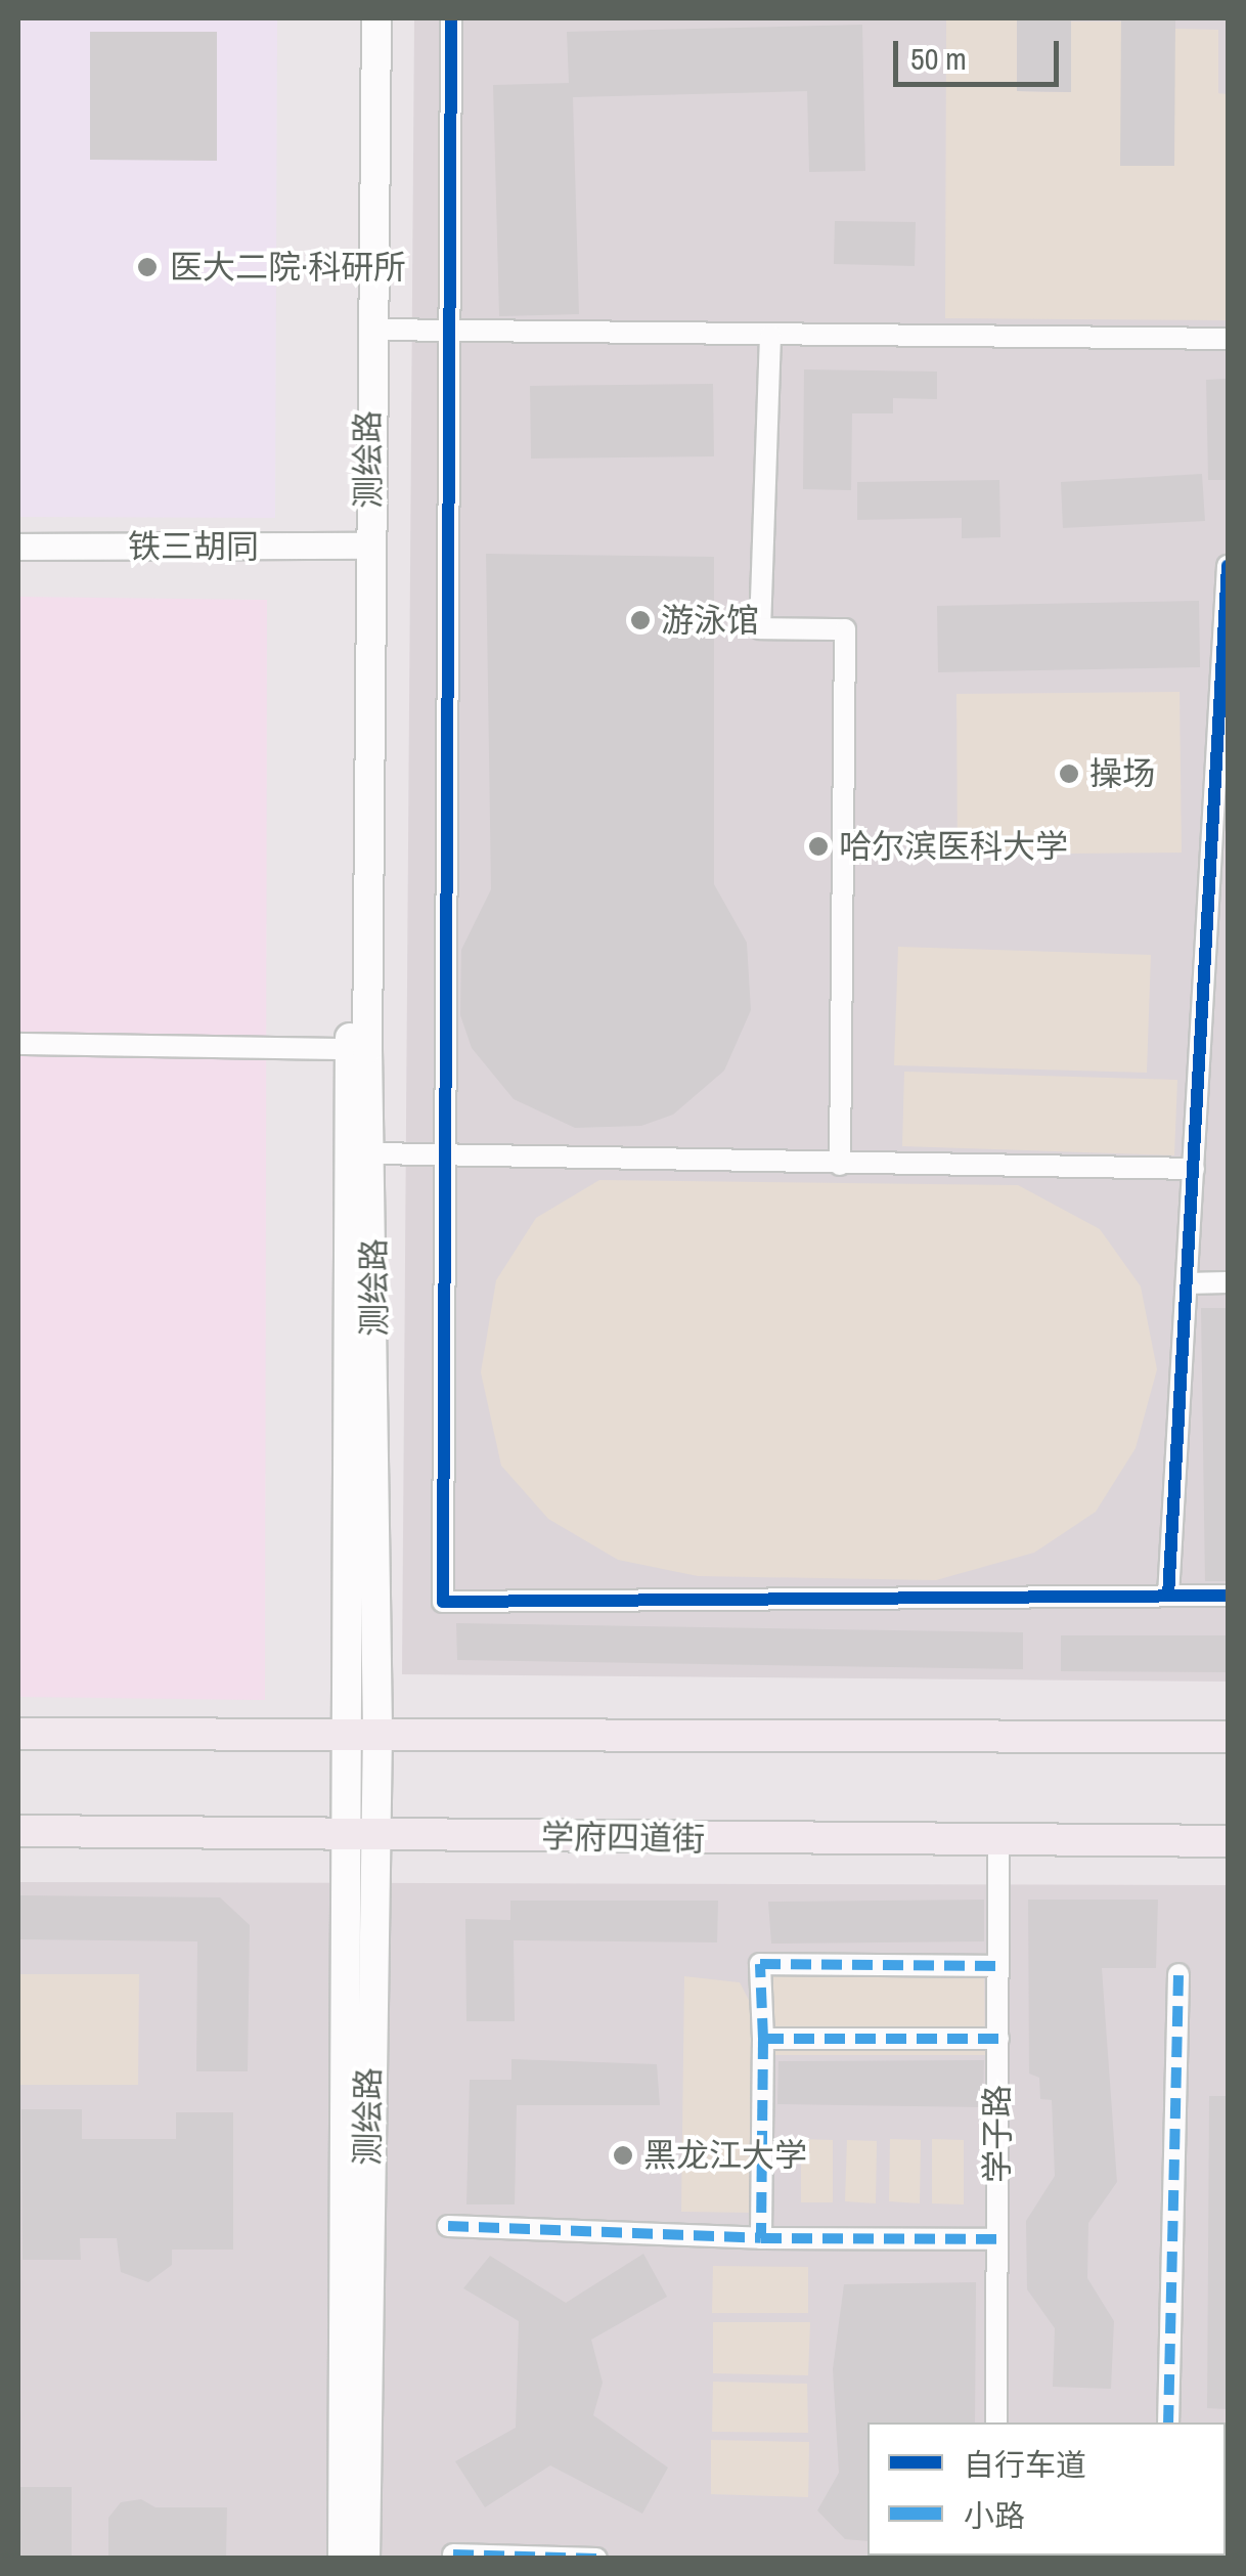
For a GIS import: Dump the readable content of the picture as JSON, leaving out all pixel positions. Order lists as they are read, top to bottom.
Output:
{
  "streets": {
    "main road": ["测绘路", "学府四道街"],
    "street": ["铁三胡同", "学子路"]
  },
  "crossings": [
    ["测绘路", "铁三胡同"],
    ["测绘路", "学府四道街"],
    ["学府四道街", "学子路"]
  ],
  "places": [
    "医大二院·科研所",
    "游泳馆",
    "操场",
    "哈尔滨医科大学",
    "黑龙江大学"
  ],
  "legend": ["自行车道", "小路"],
  "scale_bar": "50 m"
}
